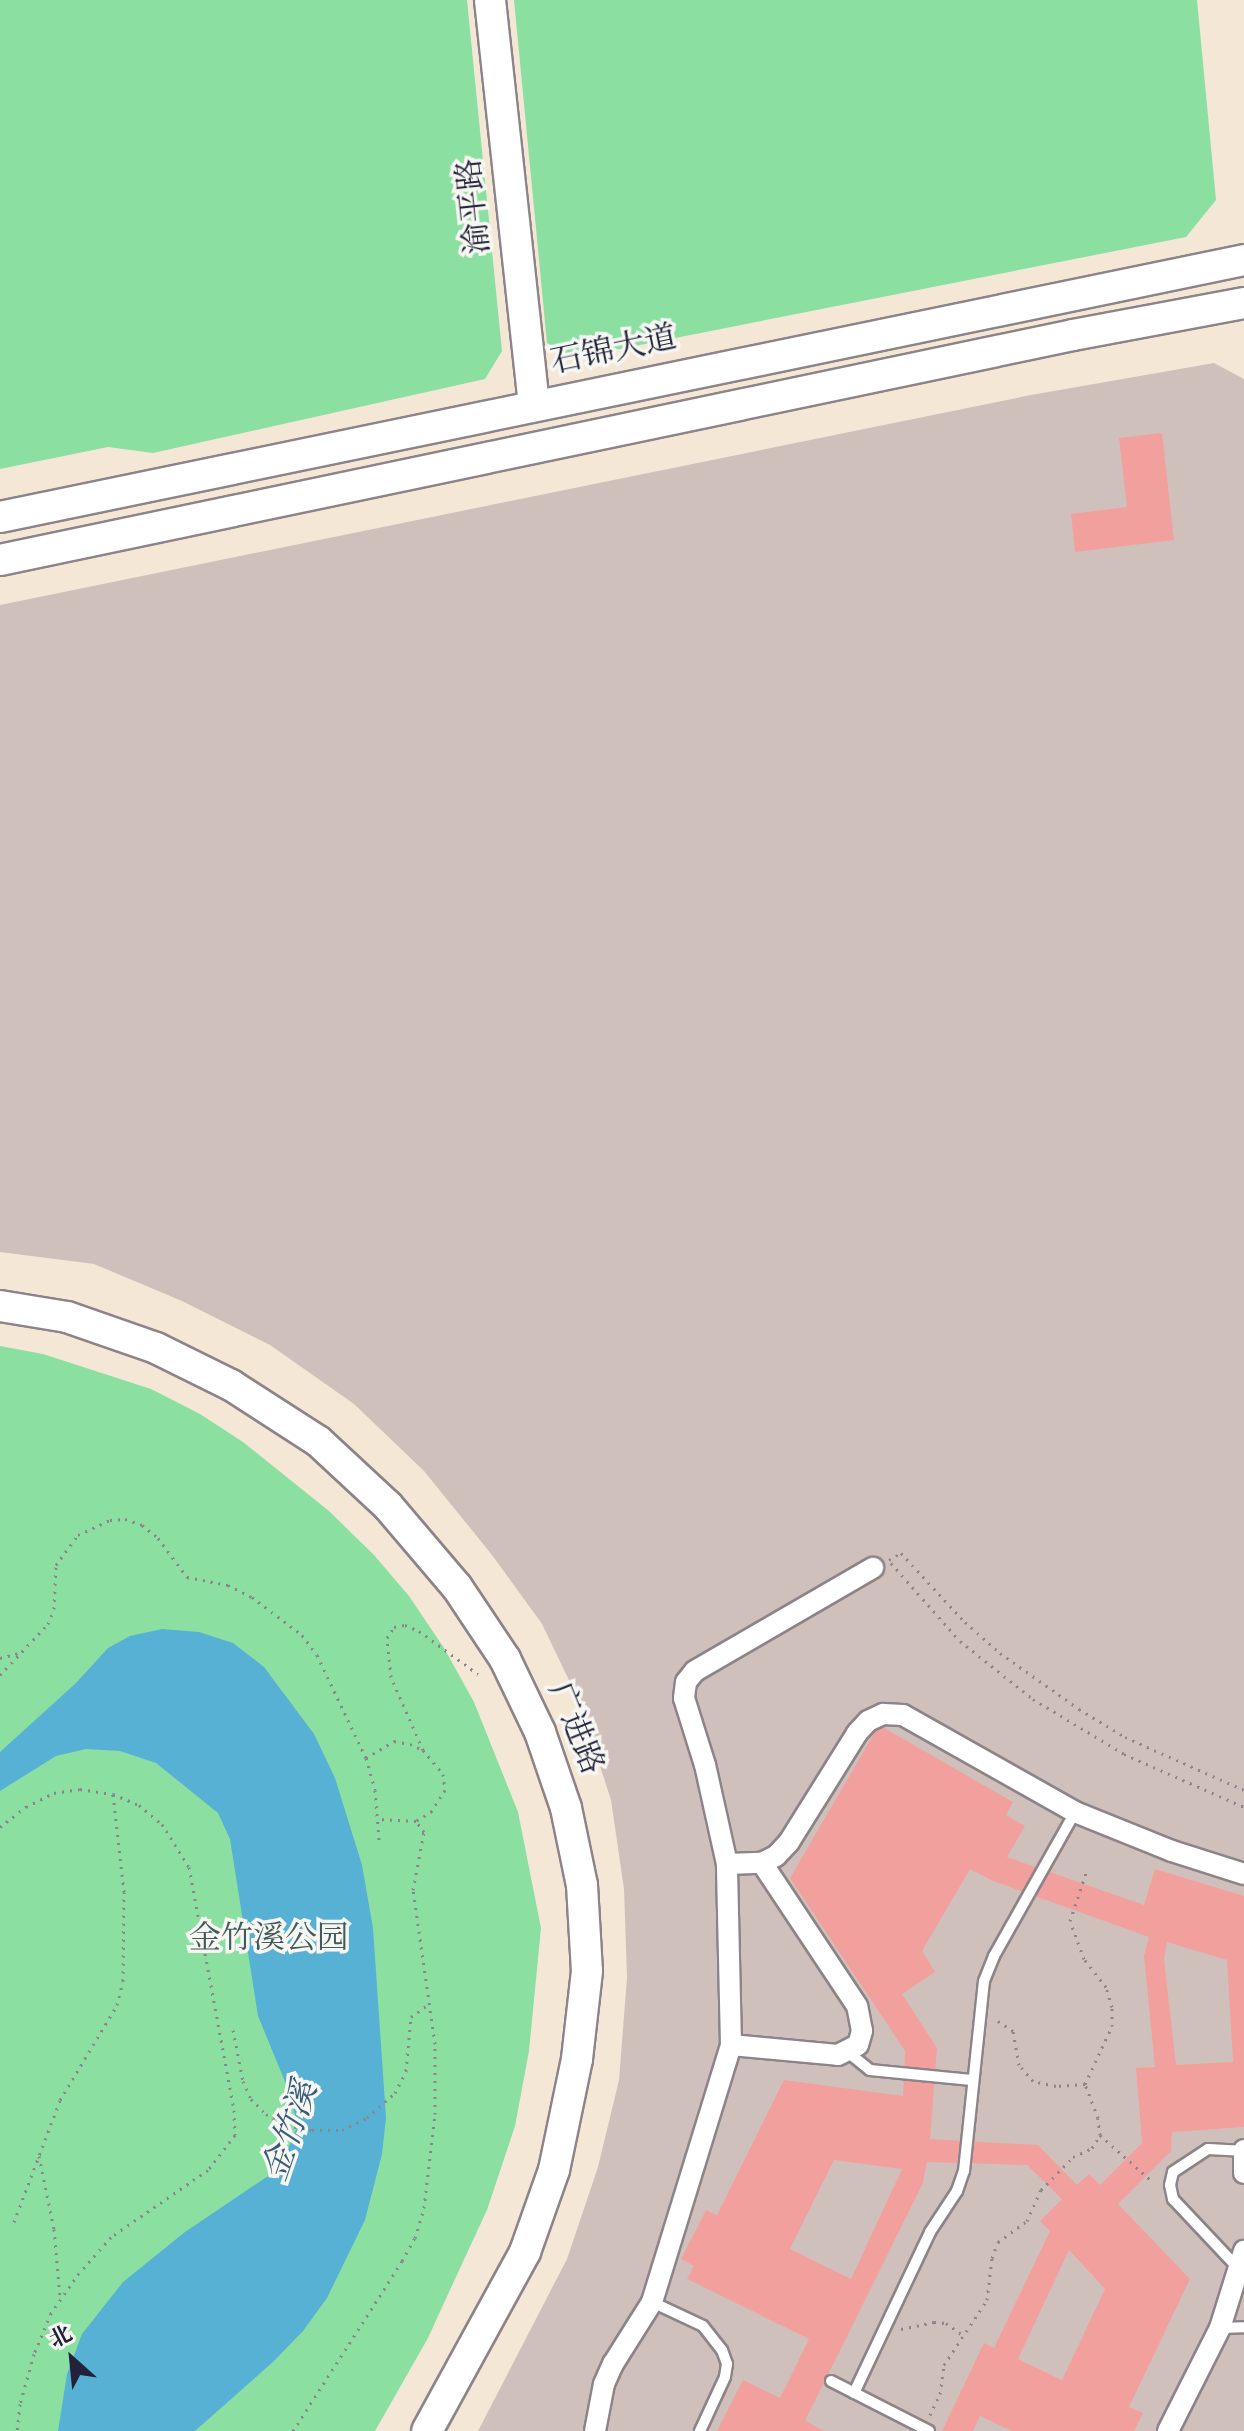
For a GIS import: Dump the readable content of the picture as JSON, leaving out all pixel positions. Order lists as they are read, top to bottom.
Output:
{
  "streets": {
    "main road": ["渝平路", "石锦大道", "广进路"]
  },
  "crossings": [
    ["渝平路", "石锦大道"]
  ],
  "water": ["金竹溪"],
  "parks": ["金竹溪公园"],
  "north": "top left"
}
